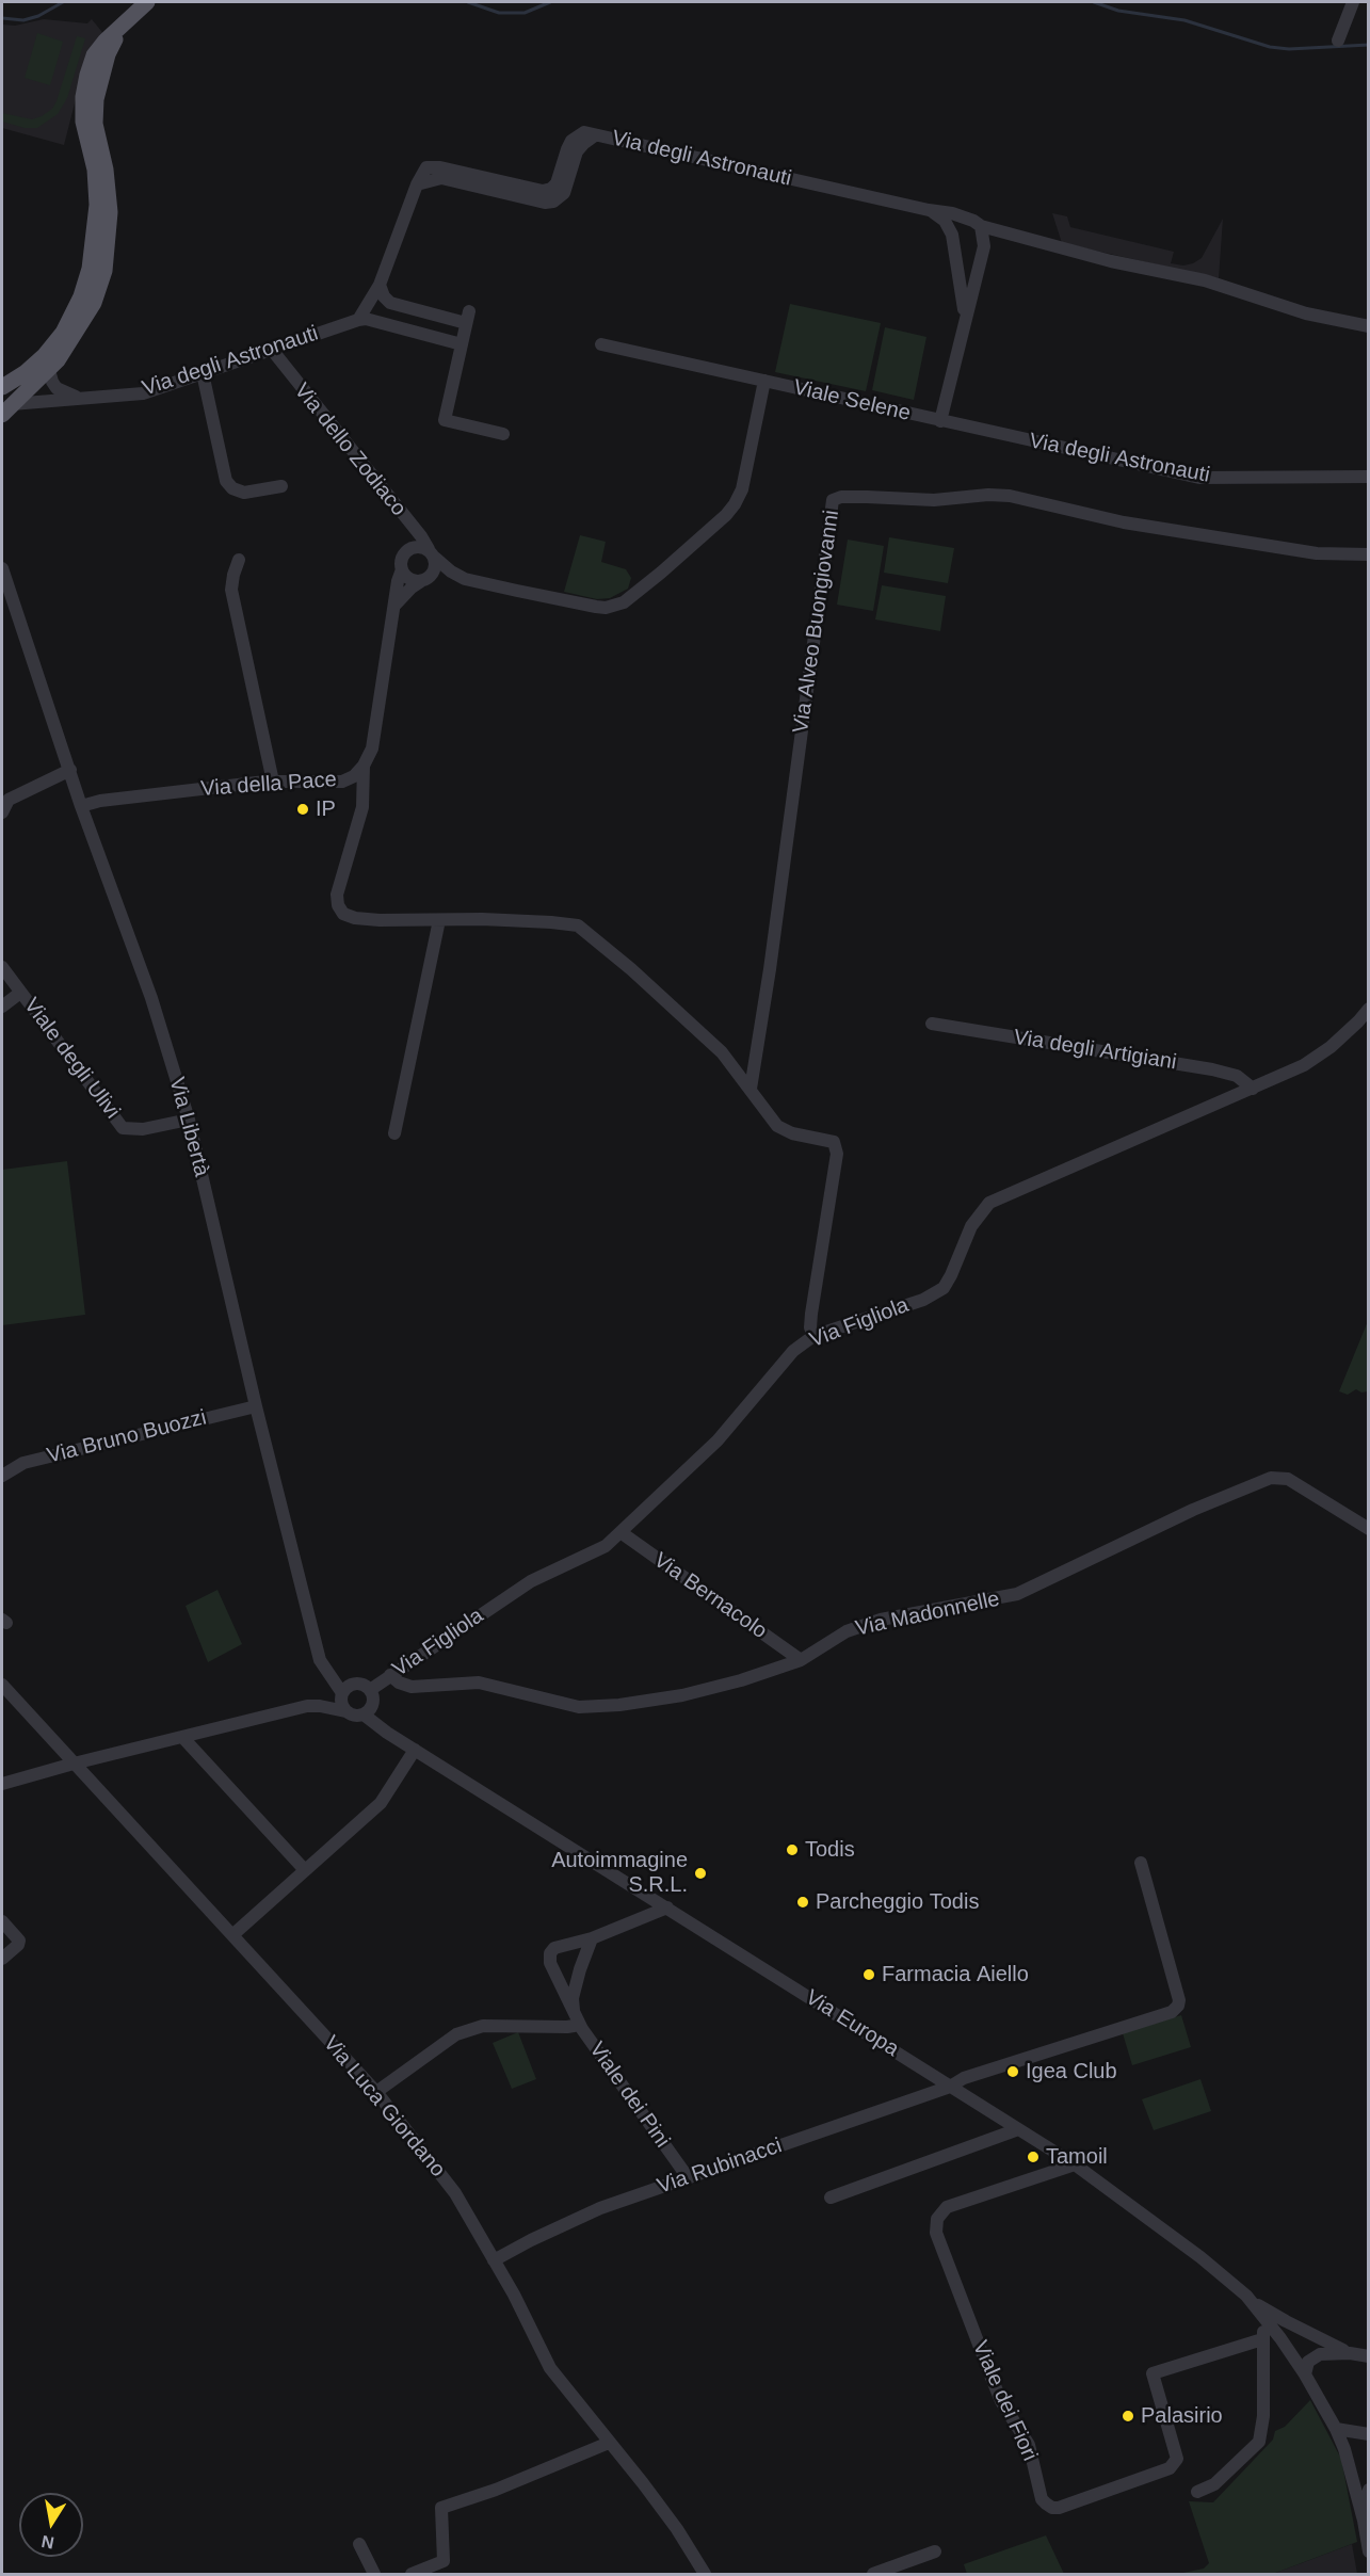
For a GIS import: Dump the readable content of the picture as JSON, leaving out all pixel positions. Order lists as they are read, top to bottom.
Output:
{
  "streets": {
    "street": [
      "Via degli Astronauti",
      "Viale Selene",
      "Via dello Zodiaco",
      "Via Alveo Buongiovanni",
      "Via della Pace",
      "Via degli Artigiani",
      "Viale degli Ulivi",
      "Via Libertà",
      "Via Figliola",
      "Via Bruno Buozzi",
      "Via Bernacolo",
      "Via Madonnelle",
      "Via Europa",
      "Viale dei Pini",
      "Via Luca Giordano",
      "Via Rubinacci",
      "Viale dei Fiori"
    ]
  },
  "crossings": [
    ["Via degli Astronauti", "Viale Selene"],
    ["Via degli Astronauti", "Via dello Zodiaco"],
    ["Viale Selene", "Via dello Zodiaco"],
    ["Via dello Zodiaco", "Via della Pace"],
    ["Via della Pace", "Via Libertà"],
    ["Via degli Artigiani", "Via Figliola"],
    ["Viale degli Ulivi", "Via Libertà"],
    ["Via Libertà", "Via Figliola"],
    ["Via Libertà", "Via Bruno Buozzi"],
    ["Via Libertà", "Via Europa"],
    ["Via Figliola", "Via Bernacolo"],
    ["Via Figliola", "Via Madonnelle"],
    ["Via Figliola", "Via Europa"],
    ["Via Bernacolo", "Via Madonnelle"],
    ["Via Europa", "Viale dei Pini"],
    ["Via Europa", "Via Rubinacci"],
    ["Via Europa", "Viale dei Fiori"],
    ["Viale dei Pini", "Via Rubinacci"],
    ["Via Luca Giordano", "Via Rubinacci"]
  ],
  "places": [
    "IP",
    "Todis",
    "Autoimmagine S.R.L.",
    "Parcheggio Todis",
    "Farmacia Aiello",
    "Igea Club",
    "Tamoil",
    "Palasirio"
  ],
  "north": "bottom"
}
